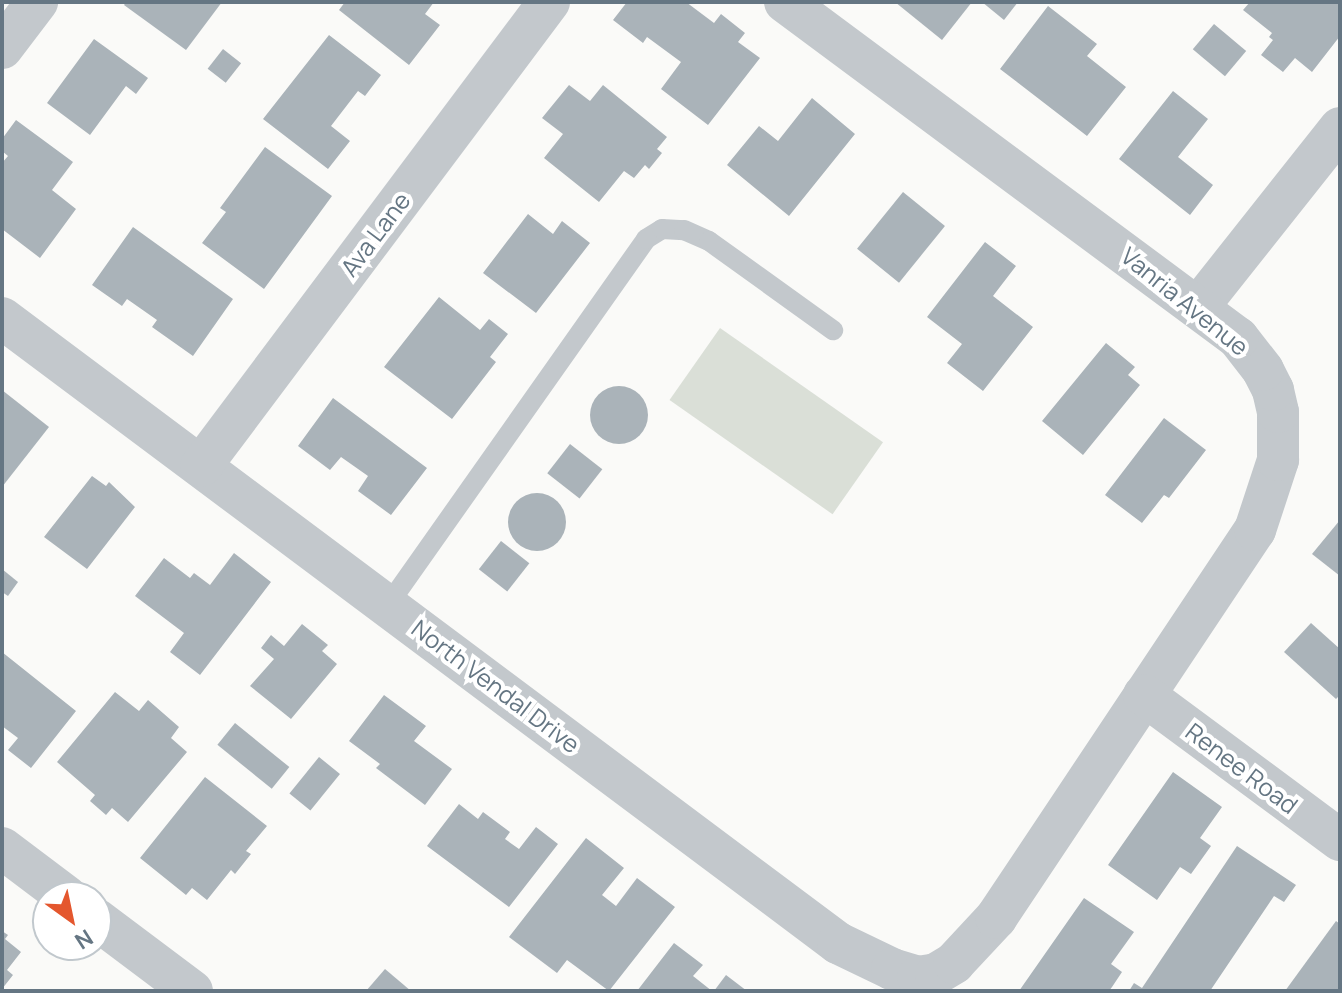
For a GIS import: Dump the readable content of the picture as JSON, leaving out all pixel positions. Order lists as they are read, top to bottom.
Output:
{
  "streets": {
    "street": [
      "Ava Lane",
      "Vanria Avenue",
      "North Vendal Drive",
      "Renee Road"
    ]
  },
  "crossings": [
    ["Ava Lane", "North Vendal Drive"],
    ["Vanria Avenue", "North Vendal Drive"],
    ["Vanria Avenue", "Renee Road"]
  ],
  "north": "bottom right"
}
